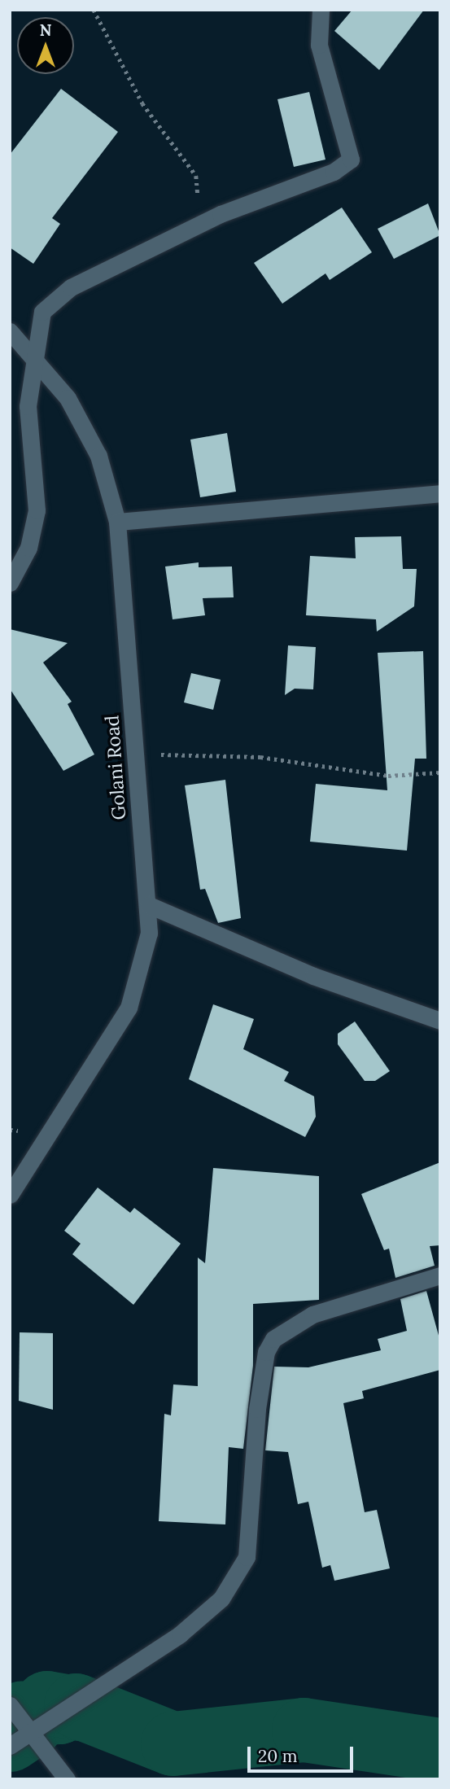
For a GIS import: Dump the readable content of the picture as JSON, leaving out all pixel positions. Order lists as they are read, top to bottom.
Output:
{
  "streets": {
    "street": ["Golani Road"]
  },
  "scale_bar": "20 m",
  "north": "top"
}
